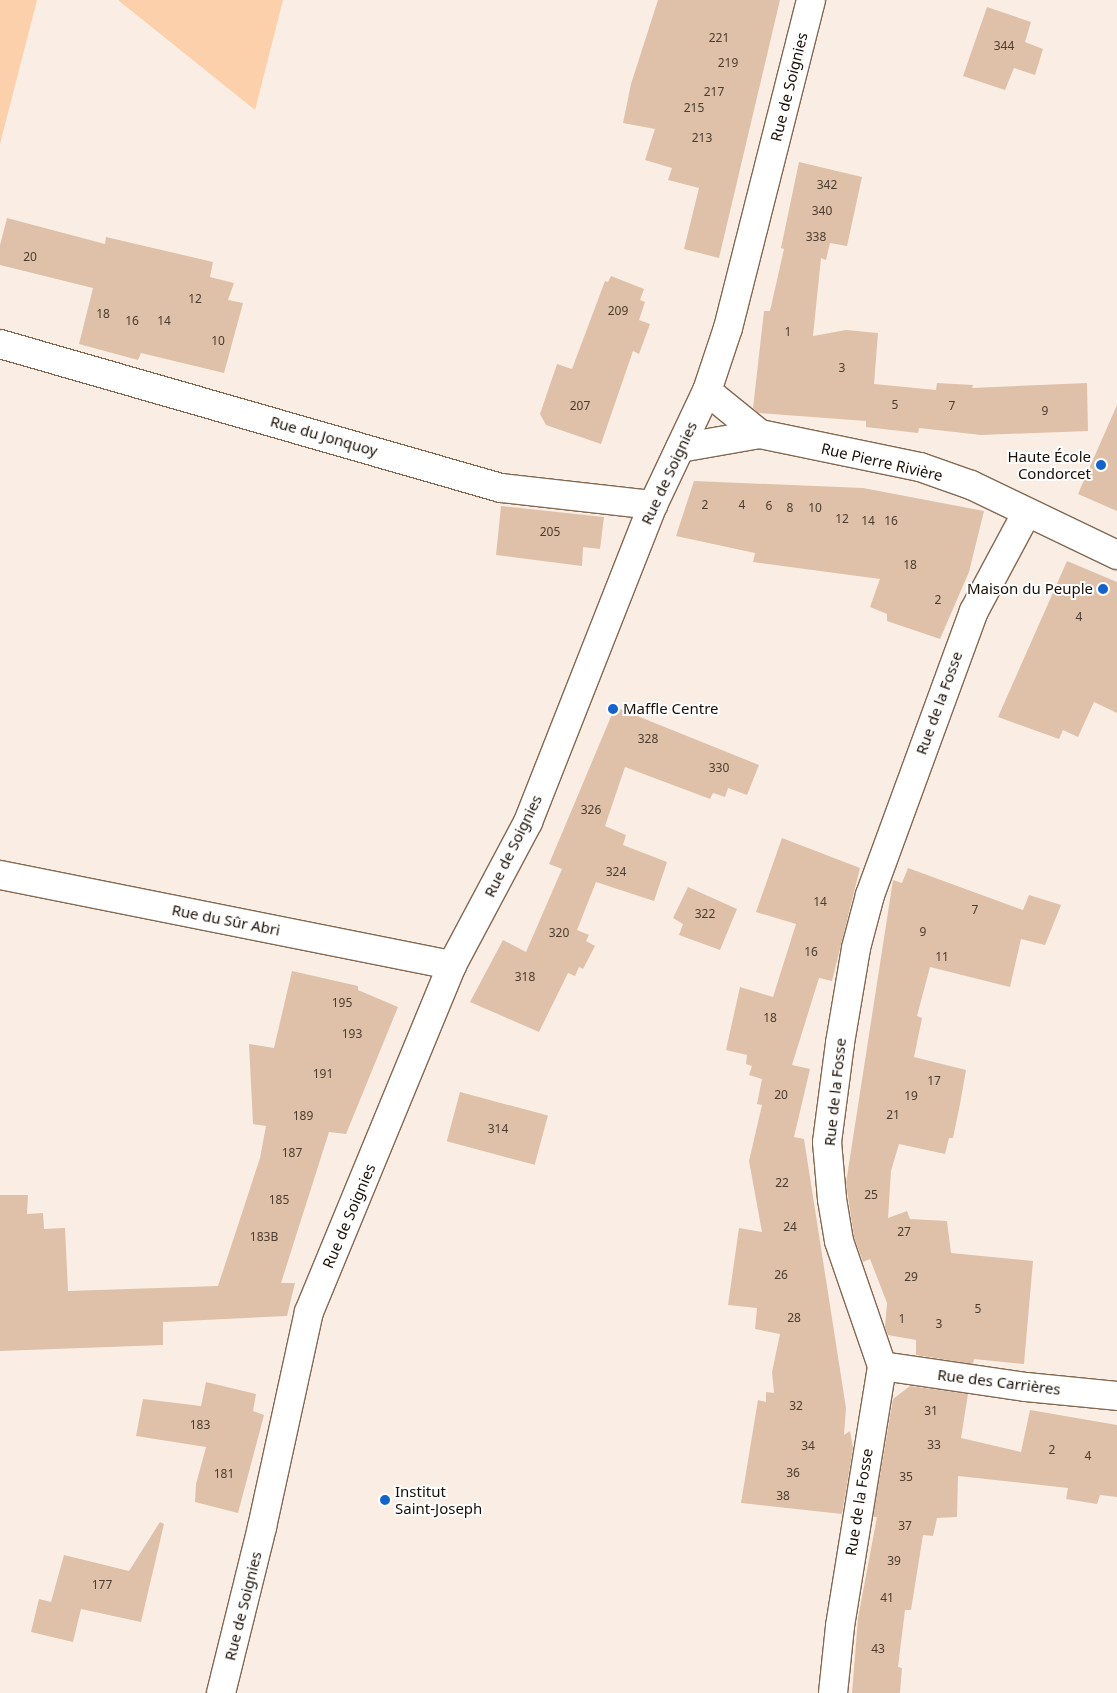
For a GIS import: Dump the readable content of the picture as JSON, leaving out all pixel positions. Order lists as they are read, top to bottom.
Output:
{
  "streets": {
    "street": [
      "Rue de Soignies",
      "Rue du Jonquoy",
      "Rue Pierre Rivière",
      "Rue de la Fosse",
      "Rue du Sûr Abri",
      "Rue des Carrières"
    ]
  },
  "crossings": [
    ["Rue de Soignies", "Rue du Jonquoy"],
    ["Rue de Soignies", "Rue Pierre Rivière"],
    ["Rue de Soignies", "Rue du Sûr Abri"],
    ["Rue Pierre Rivière", "Rue de la Fosse"],
    ["Rue de la Fosse", "Rue des Carrières"]
  ],
  "places": [
    "Haute École Condorcet",
    "Maison du Peuple",
    "Maffle Centre",
    "Institut Saint-Joseph"
  ],
  "house_numbers": [
    "221",
    "344",
    "219",
    "217",
    "215",
    "213",
    "342",
    "340",
    "338",
    "20",
    "12",
    "209",
    "18",
    "16",
    "14",
    "1",
    "10",
    "3",
    "5",
    "207",
    "7",
    "9",
    "2",
    "4",
    "6",
    "8",
    "10",
    "12",
    "14",
    "16",
    "205",
    "18",
    "2",
    "4",
    "328",
    "330",
    "326",
    "324",
    "14",
    "7",
    "322",
    "9",
    "320",
    "16",
    "11",
    "318",
    "195",
    "18",
    "193",
    "191",
    "17",
    "20",
    "19",
    "21",
    "189",
    "314",
    "187",
    "22",
    "25",
    "185",
    "24",
    "27",
    "183B",
    "26",
    "29",
    "5",
    "28",
    "1",
    "3",
    "32",
    "31",
    "183",
    "33",
    "34",
    "2",
    "4",
    "36",
    "181",
    "35",
    "38",
    "37",
    "39",
    "177",
    "41",
    "43"
  ]
}
